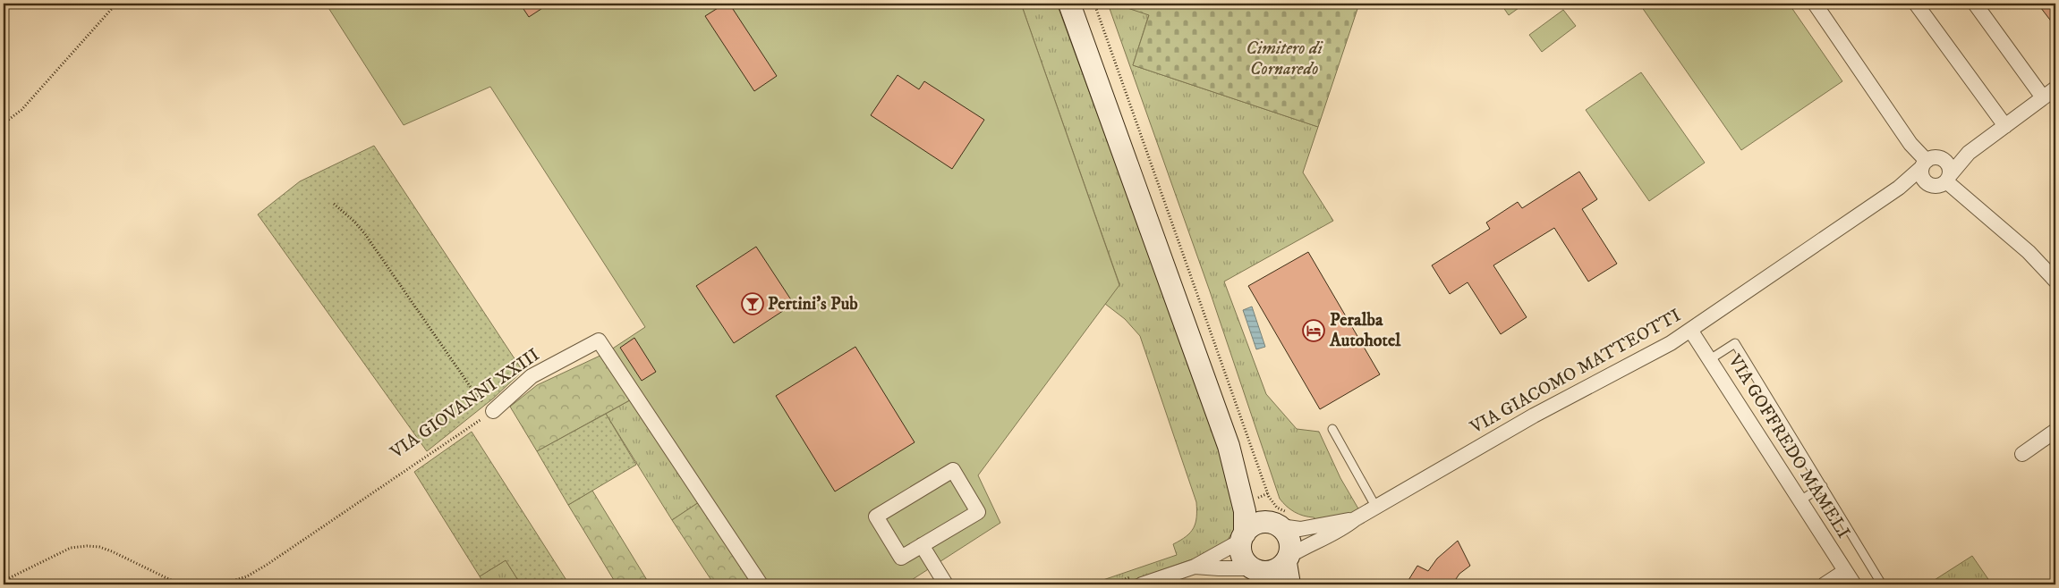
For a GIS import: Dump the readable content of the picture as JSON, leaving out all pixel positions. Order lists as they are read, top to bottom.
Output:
{
  "streets": {
    "street": ["VIA GIACOMO MATTEOTTI", "VIA GIOVANNI XXIII", "VIA GOFFREDO MAMELI"]
  },
  "crossings": [
    ["VIA GIACOMO MATTEOTTI", "VIA GOFFREDO MAMELI"]
  ],
  "parks": ["Cimitero di Cornaredo"],
  "places": {
    "bar": ["Pertini's Pub"],
    "hotel": ["Peralba Autohotel"]
  }
}
